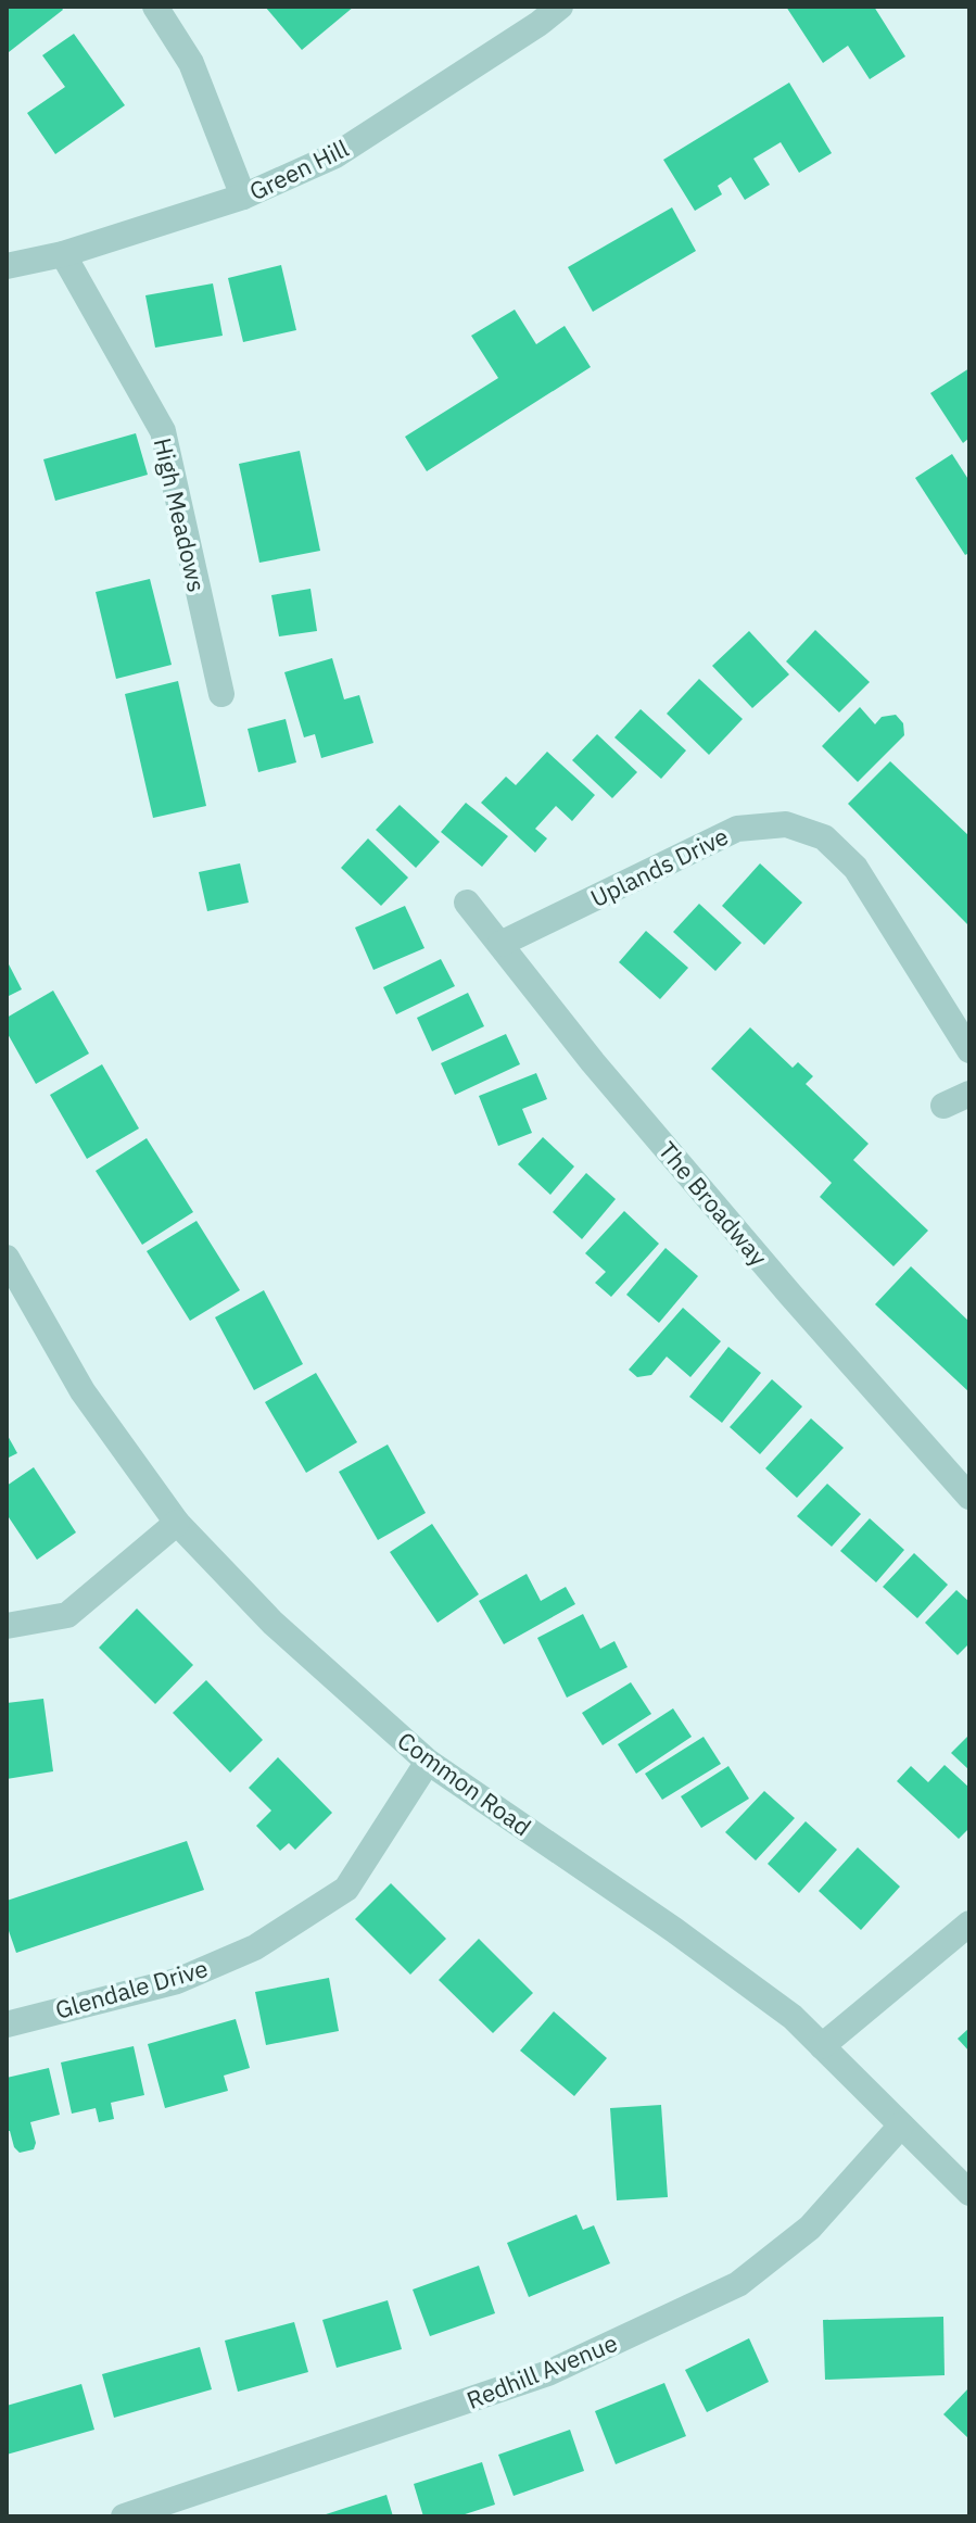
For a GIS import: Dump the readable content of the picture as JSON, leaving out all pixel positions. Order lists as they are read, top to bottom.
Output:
{
  "streets": {
    "street": [
      "Green Hill",
      "High Meadows",
      "Uplands Drive",
      "The Broadway",
      "Common Road",
      "Glendale Drive",
      "Redhill Avenue"
    ]
  },
  "crossings": [
    ["Green Hill", "High Meadows"],
    ["Uplands Drive", "The Broadway"],
    ["Common Road", "Glendale Drive"],
    ["Common Road", "Redhill Avenue"]
  ]
}
